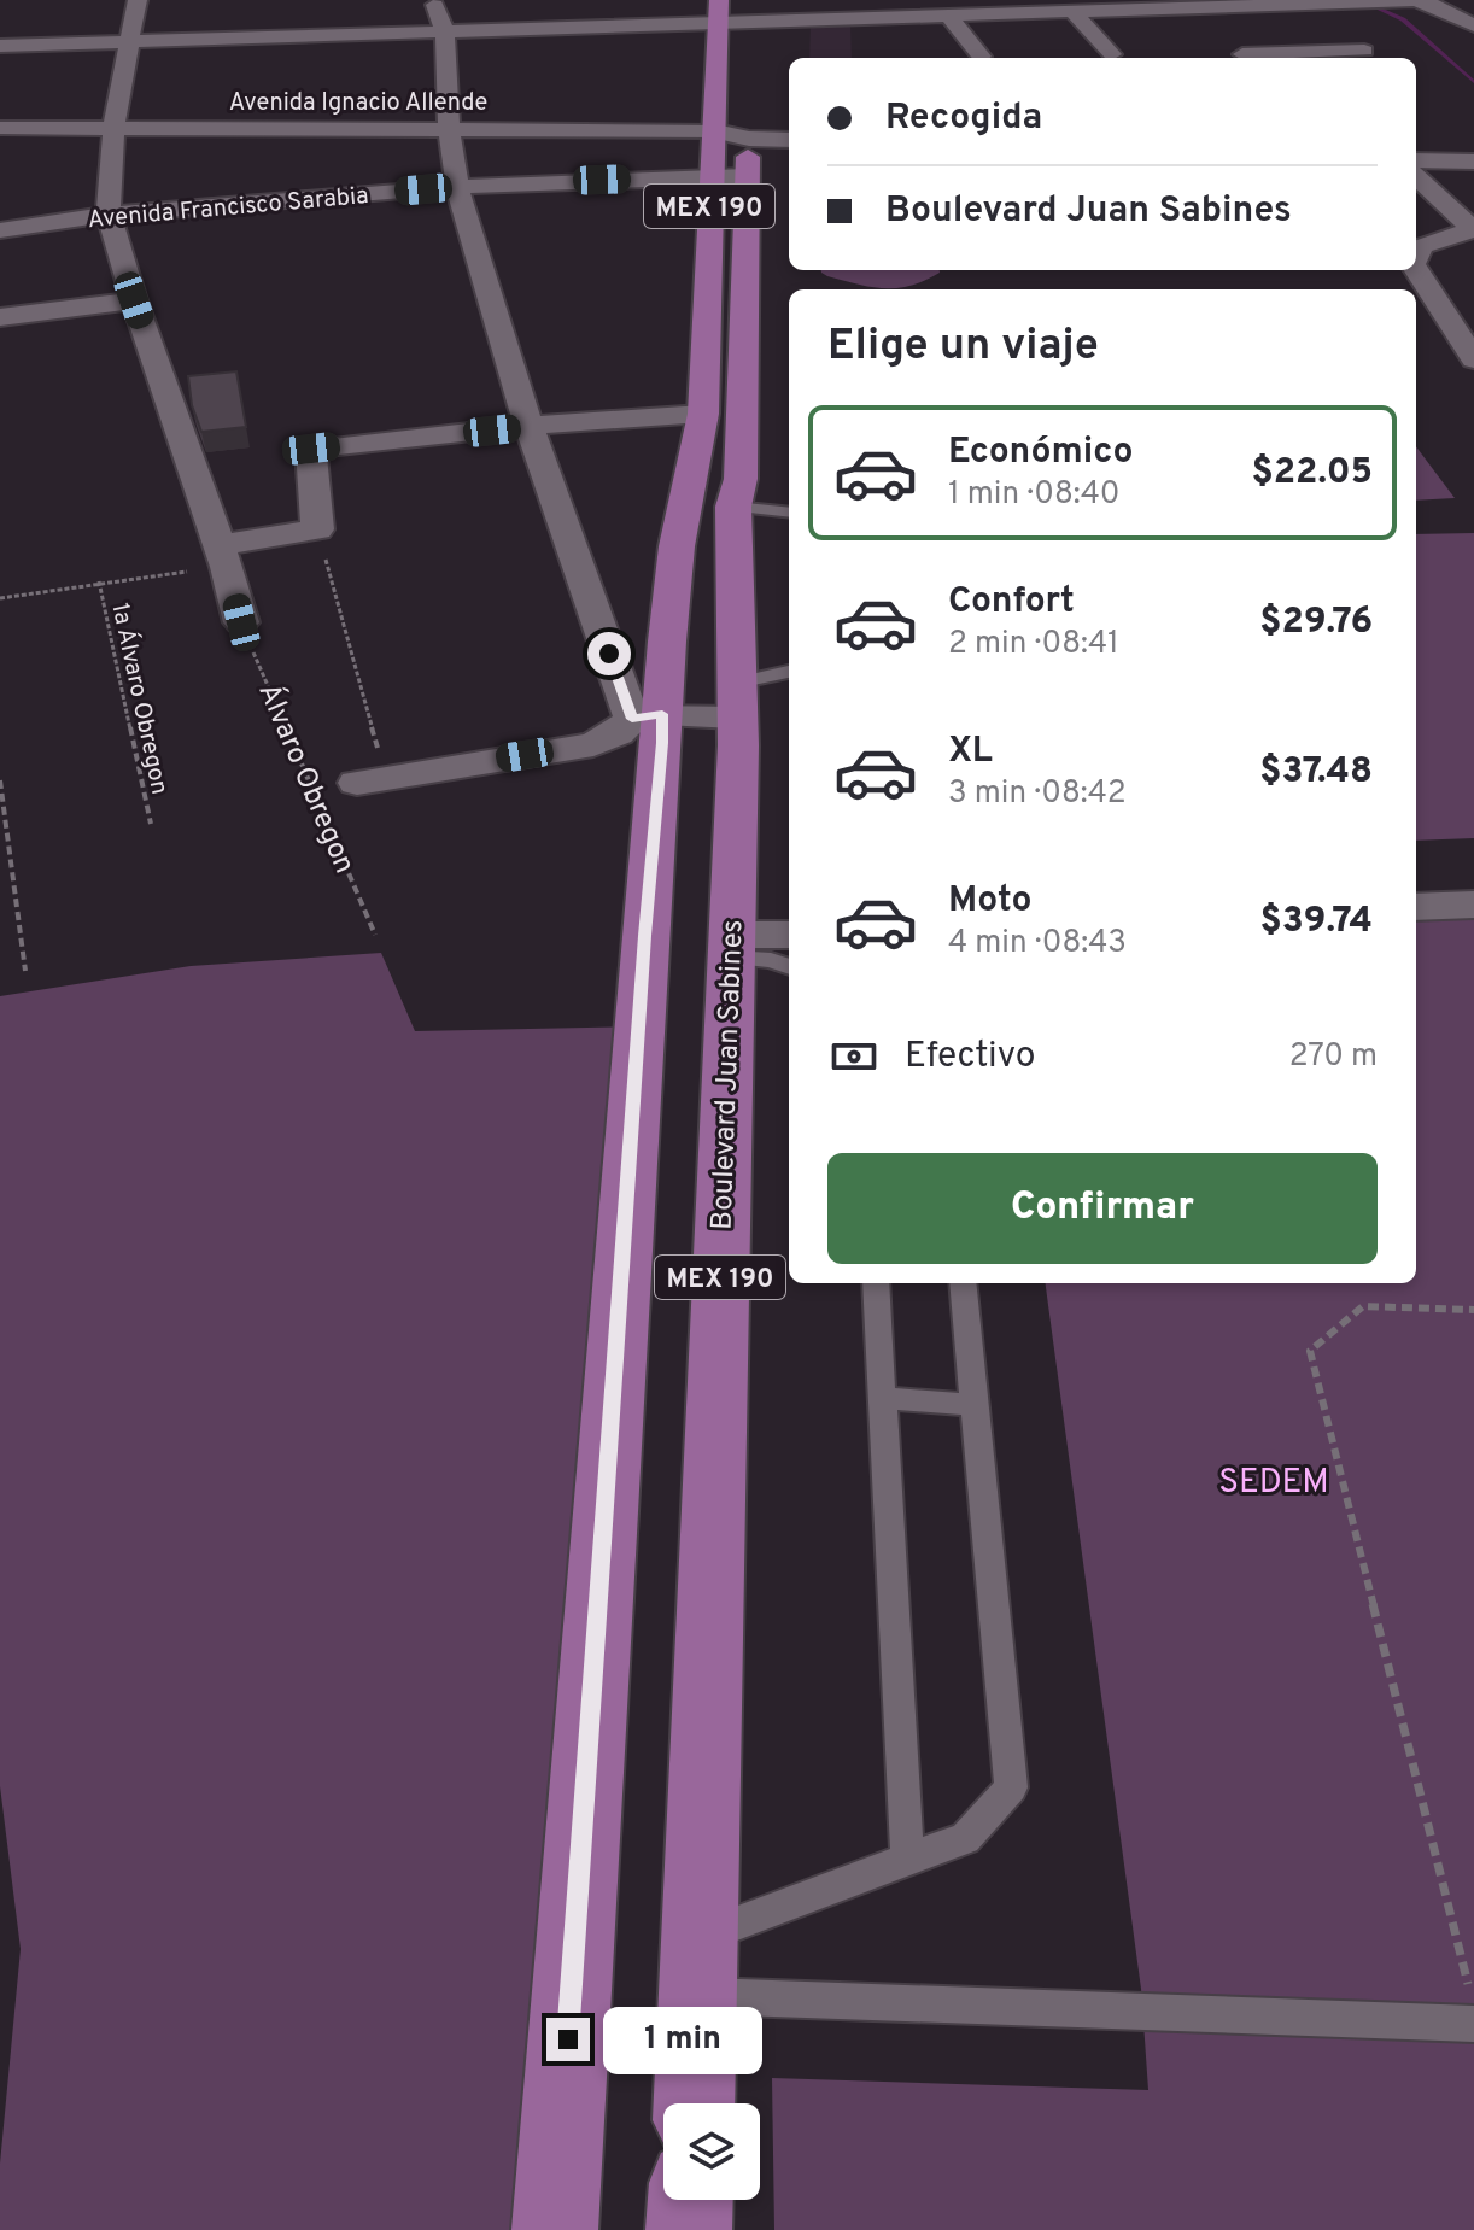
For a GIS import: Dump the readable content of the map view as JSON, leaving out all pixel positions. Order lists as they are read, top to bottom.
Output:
{
  "streets": {
    "main road": ["MEX 190", "Boulevard Juan Sabines"],
    "street": ["Avenida Ignacio Allende", "Avenida Francisco Sarabia"],
    "path": ["1a Álvaro Obregon", "Álvaro Obregon"]
  },
  "crossings": [
    ["Avenida Ignacio Allende", "MEX 190"],
    ["Avenida Francisco Sarabia", "MEX 190"],
    ["MEX 190", "Boulevard Juan Sabines"]
  ],
  "parks": ["SEDEM"],
  "page": {
    "banner": ["Recogida", "Boulevard Juan Sabines"],
    "heading": "Elige un viaje",
    "list": [
      {
        "name": "Económico",
        "note": "1 min · 08:40",
        "value": "$22.05"
      },
      {
        "name": "Confort",
        "note": "2 min · 08:41",
        "value": "$29.76"
      },
      {
        "name": "XL",
        "note": "3 min · 08:42",
        "value": "$37.48"
      },
      {
        "name": "Moto",
        "note": "4 min · 08:43",
        "value": "$39.74"
      }
    ],
    "pay": ["Efectivo", "270 m"],
    "buttons": "Confirmar",
    "bubble": "1 min"
  }
}
